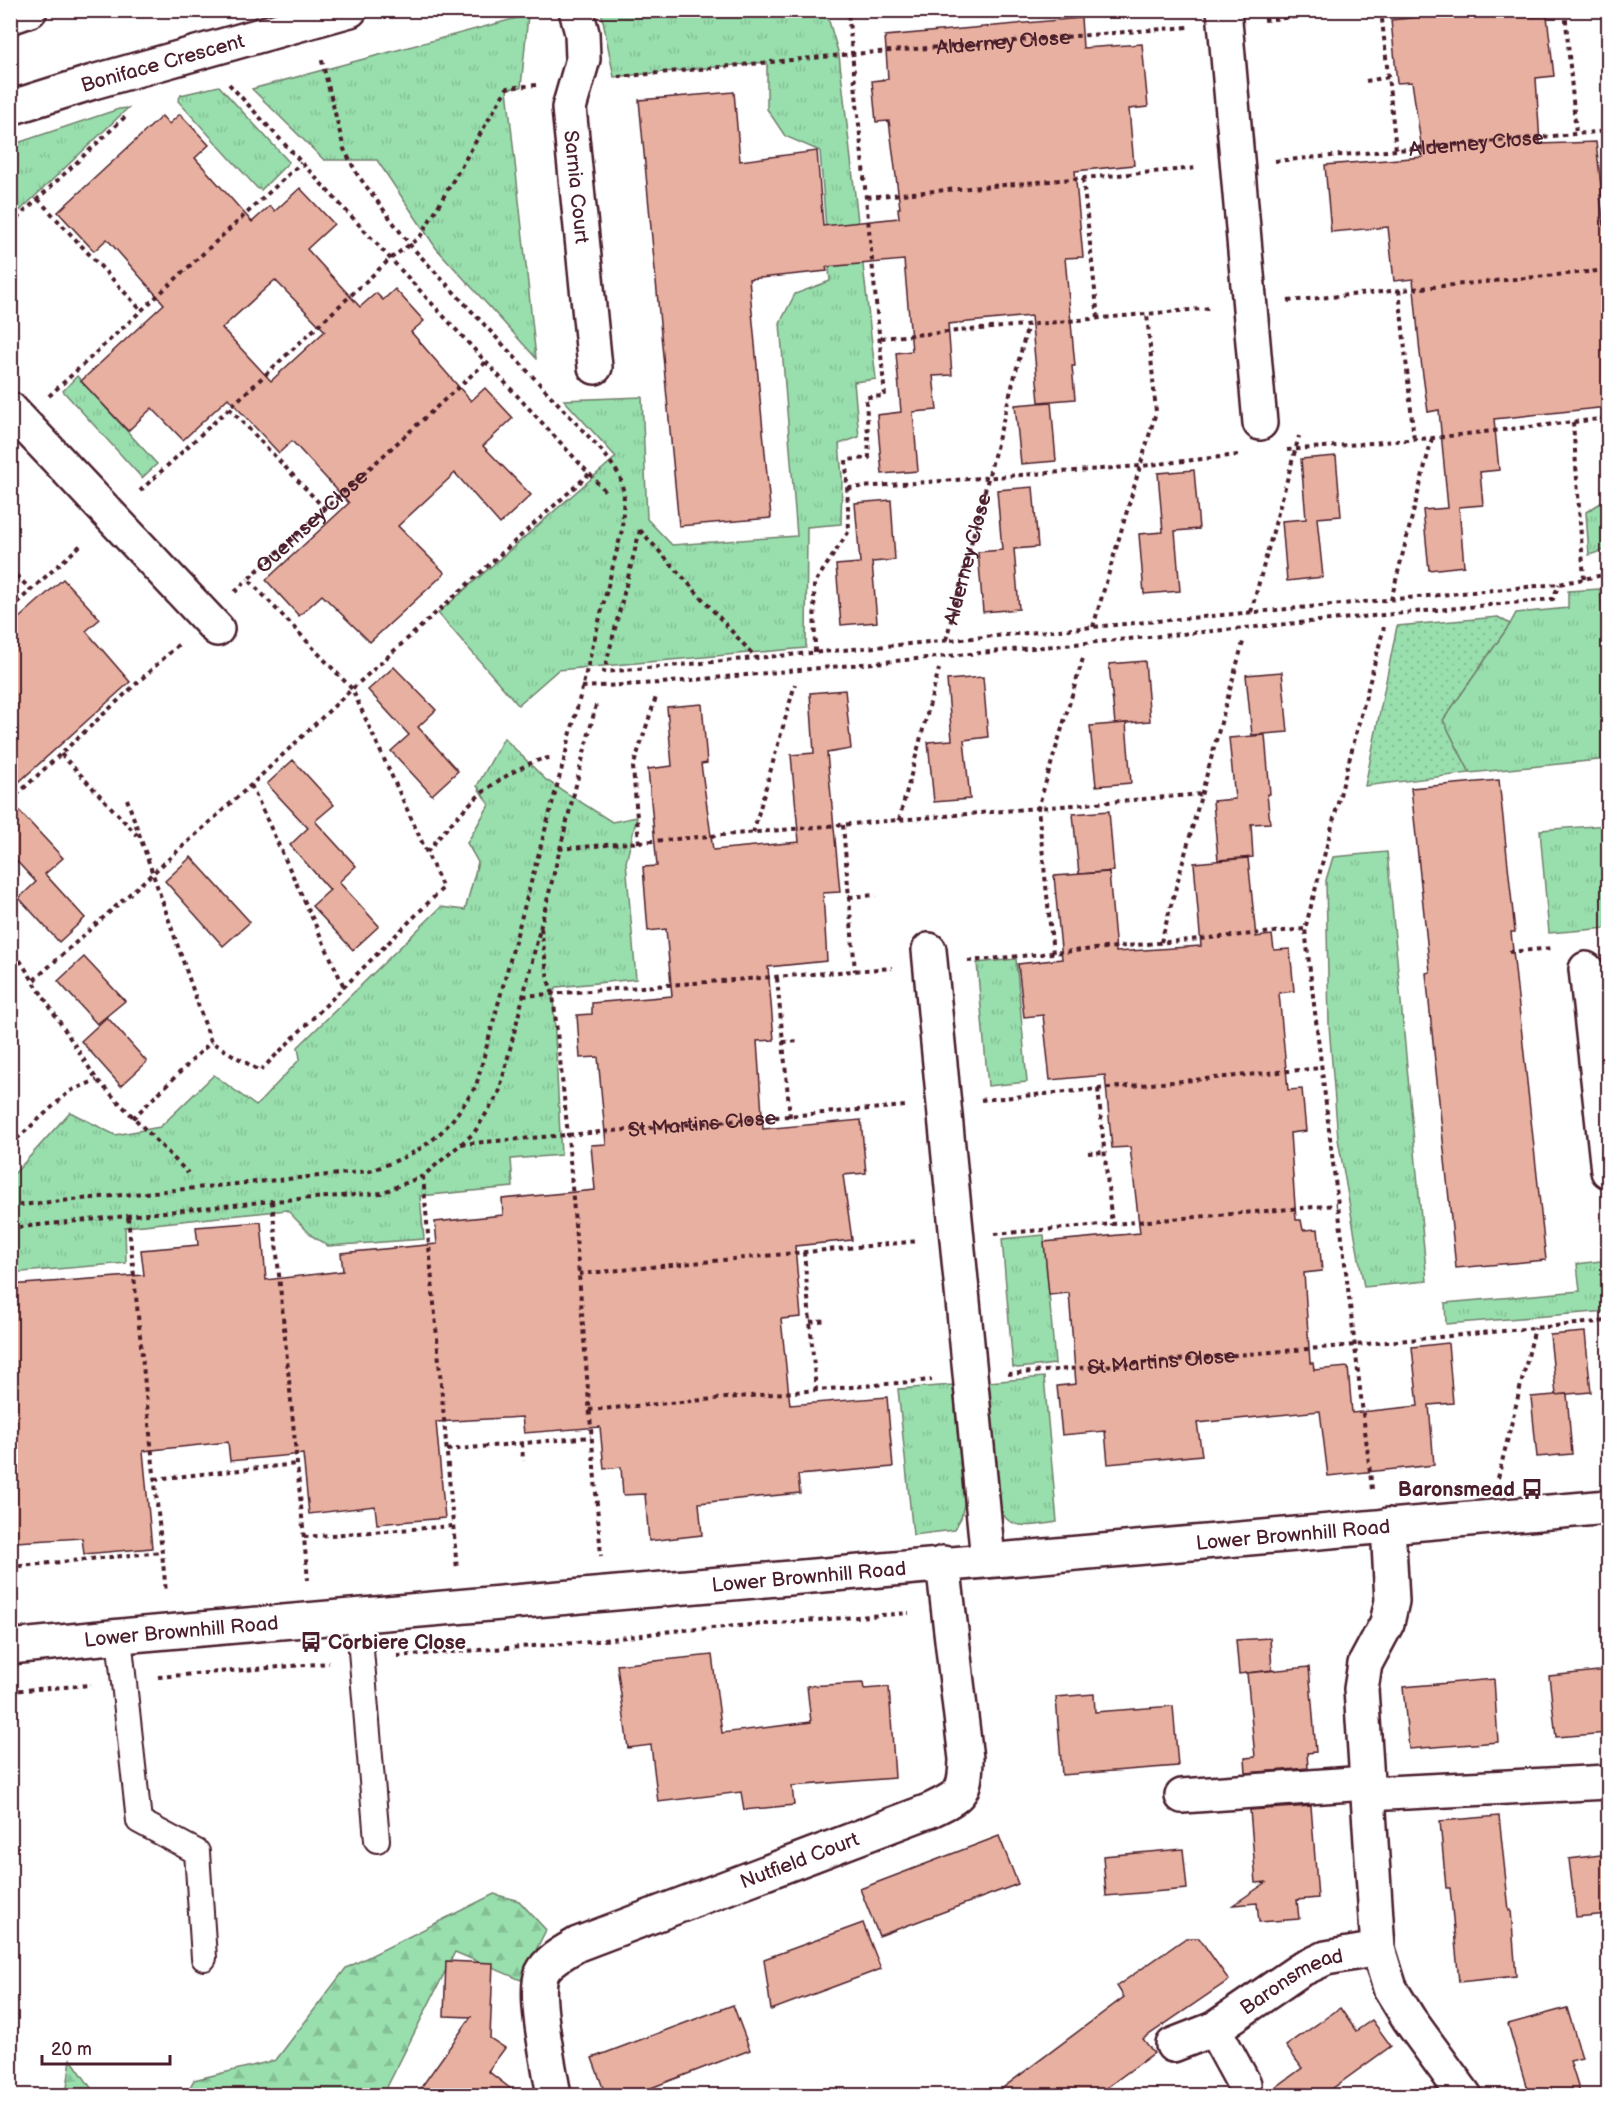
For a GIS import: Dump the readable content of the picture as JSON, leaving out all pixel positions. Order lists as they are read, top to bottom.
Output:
{
  "streets": {
    "street": [
      "Boniface Crescent",
      "Sarnia Court",
      "Lower Brownhill Road",
      "Nutfield Court",
      "Baronsmead"
    ],
    "path": ["Alderney Close", "Guernsey Close", "St Martins Close"]
  },
  "crossings": [
    ["Lower Brownhill Road", "Nutfield Court"]
  ],
  "places": {
    "bus stop": ["Baronsmead", "Corbiere Close"]
  },
  "scale_bar": "20 m"
}
